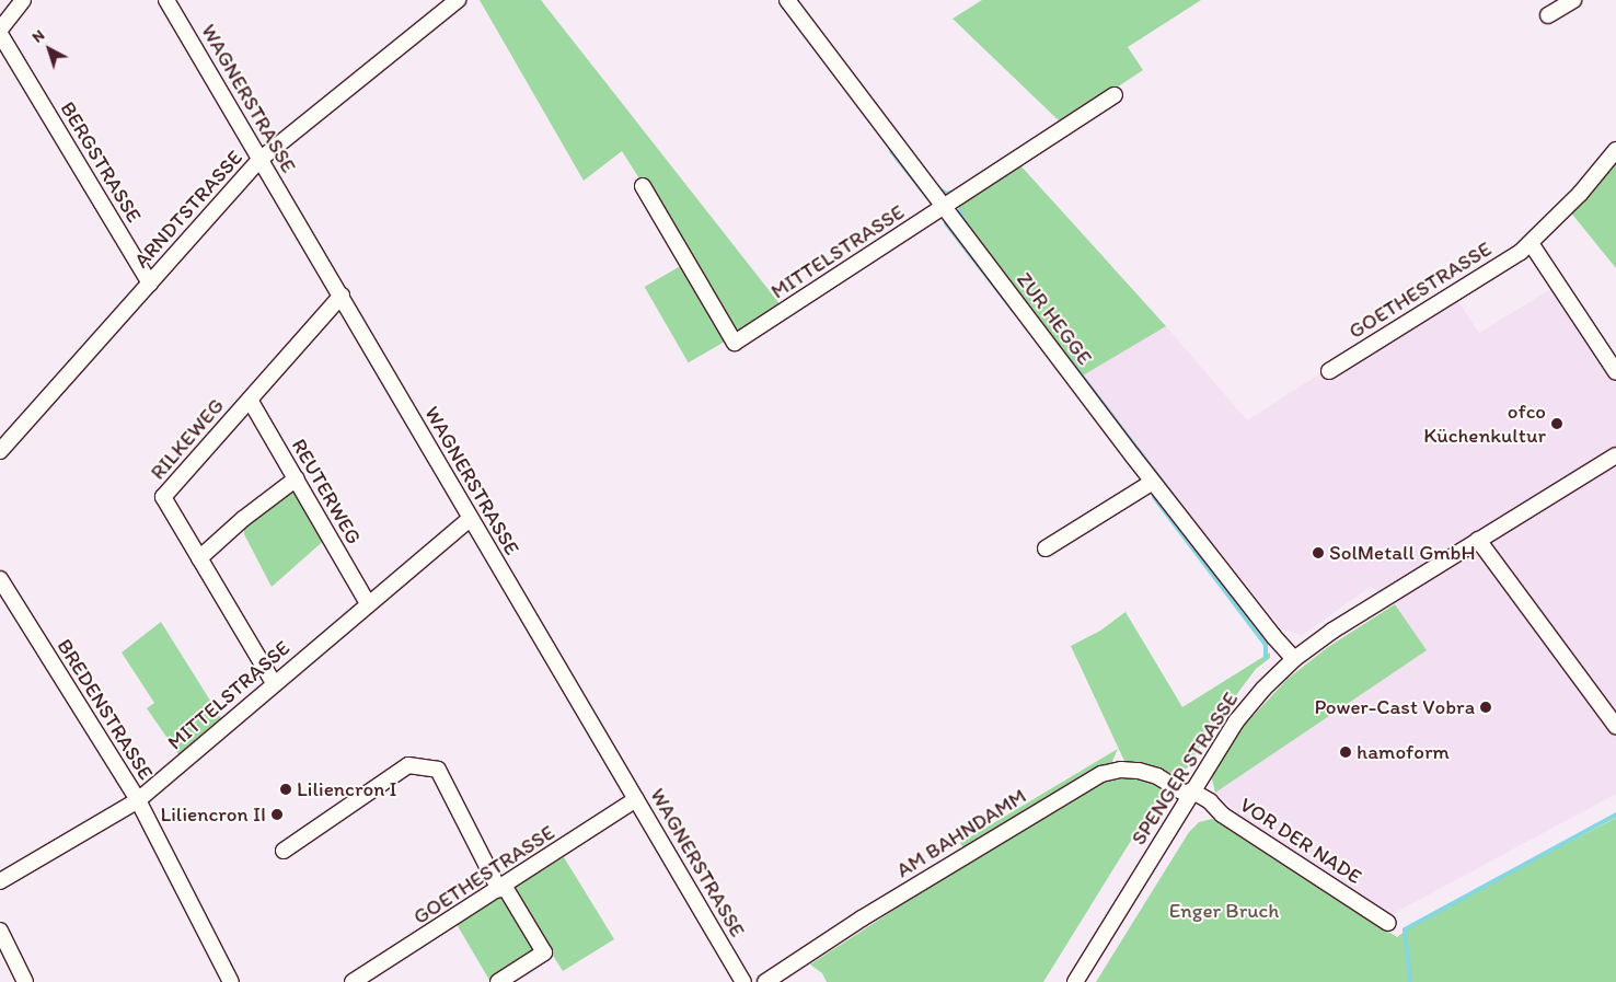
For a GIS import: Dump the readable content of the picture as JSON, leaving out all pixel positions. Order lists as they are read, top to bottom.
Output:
{
  "streets": {
    "street": [
      "WAGNERSTRASSE",
      "BERGSTRASSE",
      "ARNDTSTRASSE",
      "MITTELSTRASSE",
      "GOETHESTRASSE",
      "ZUR HEGGE",
      "RILKEWEG",
      "REUTERWEG",
      "BREDENSTRASSE",
      "SPENGER STRASSE",
      "AM BAHNDAMM",
      "VOR DER NADE"
    ]
  },
  "crossings": [
    ["WAGNERSTRASSE", "ARNDTSTRASSE"],
    ["WAGNERSTRASSE", "MITTELSTRASSE"],
    ["WAGNERSTRASSE", "GOETHESTRASSE"],
    ["WAGNERSTRASSE", "RILKEWEG"],
    ["BERGSTRASSE", "ARNDTSTRASSE"],
    ["MITTELSTRASSE", "ZUR HEGGE"],
    ["MITTELSTRASSE", "RILKEWEG"],
    ["MITTELSTRASSE", "REUTERWEG"],
    ["MITTELSTRASSE", "BREDENSTRASSE"],
    ["ZUR HEGGE", "SPENGER STRASSE"],
    ["RILKEWEG", "REUTERWEG"],
    ["SPENGER STRASSE", "AM BAHNDAMM"],
    ["SPENGER STRASSE", "VOR DER NADE"],
    ["AM BAHNDAMM", "VOR DER NADE"]
  ],
  "parks": ["Enger Bruch"],
  "places": [
    "ofco Küchenkultur",
    "SolMetall GmbH",
    "Power-Cast Vobra",
    "hamoform",
    "Liliencron I",
    "Liliencron II"
  ],
  "north": "top left"
}
